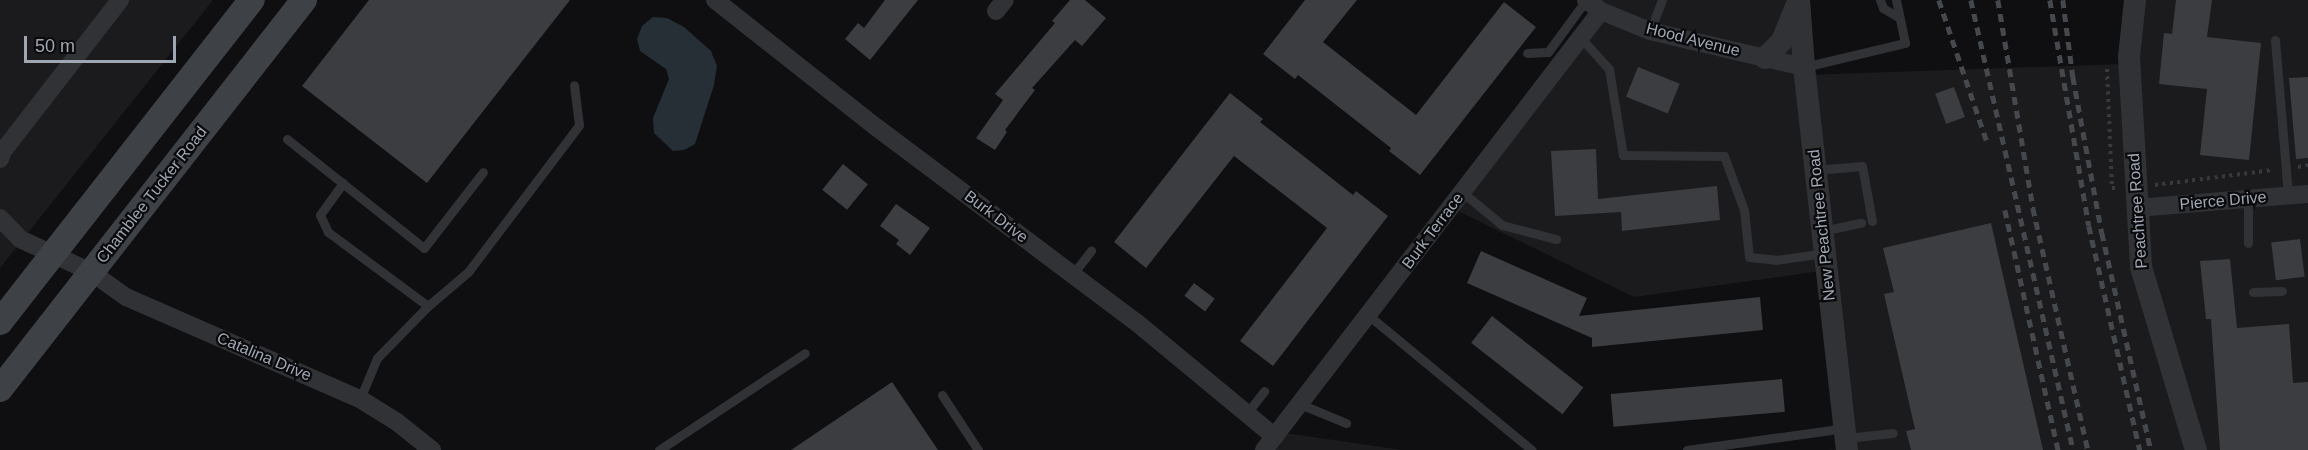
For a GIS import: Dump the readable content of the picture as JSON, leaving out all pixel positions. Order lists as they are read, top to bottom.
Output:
{
  "streets": {
    "main road": ["Chamblee Tucker Road"],
    "street": [
      "Hood Avenue",
      "Pierce Drive",
      "Peachtree Road",
      "Burk Drive",
      "New Peachtree Road",
      "Burk Terrace",
      "Catalina Drive"
    ]
  },
  "crossings": [
    ["Hood Avenue", "New Peachtree Road"],
    ["Hood Avenue", "Burk Terrace"],
    ["Chamblee Tucker Road", "Catalina Drive"],
    ["Pierce Drive", "Peachtree Road"],
    ["Burk Drive", "Burk Terrace"]
  ],
  "scale_bar": "50 m"
}
